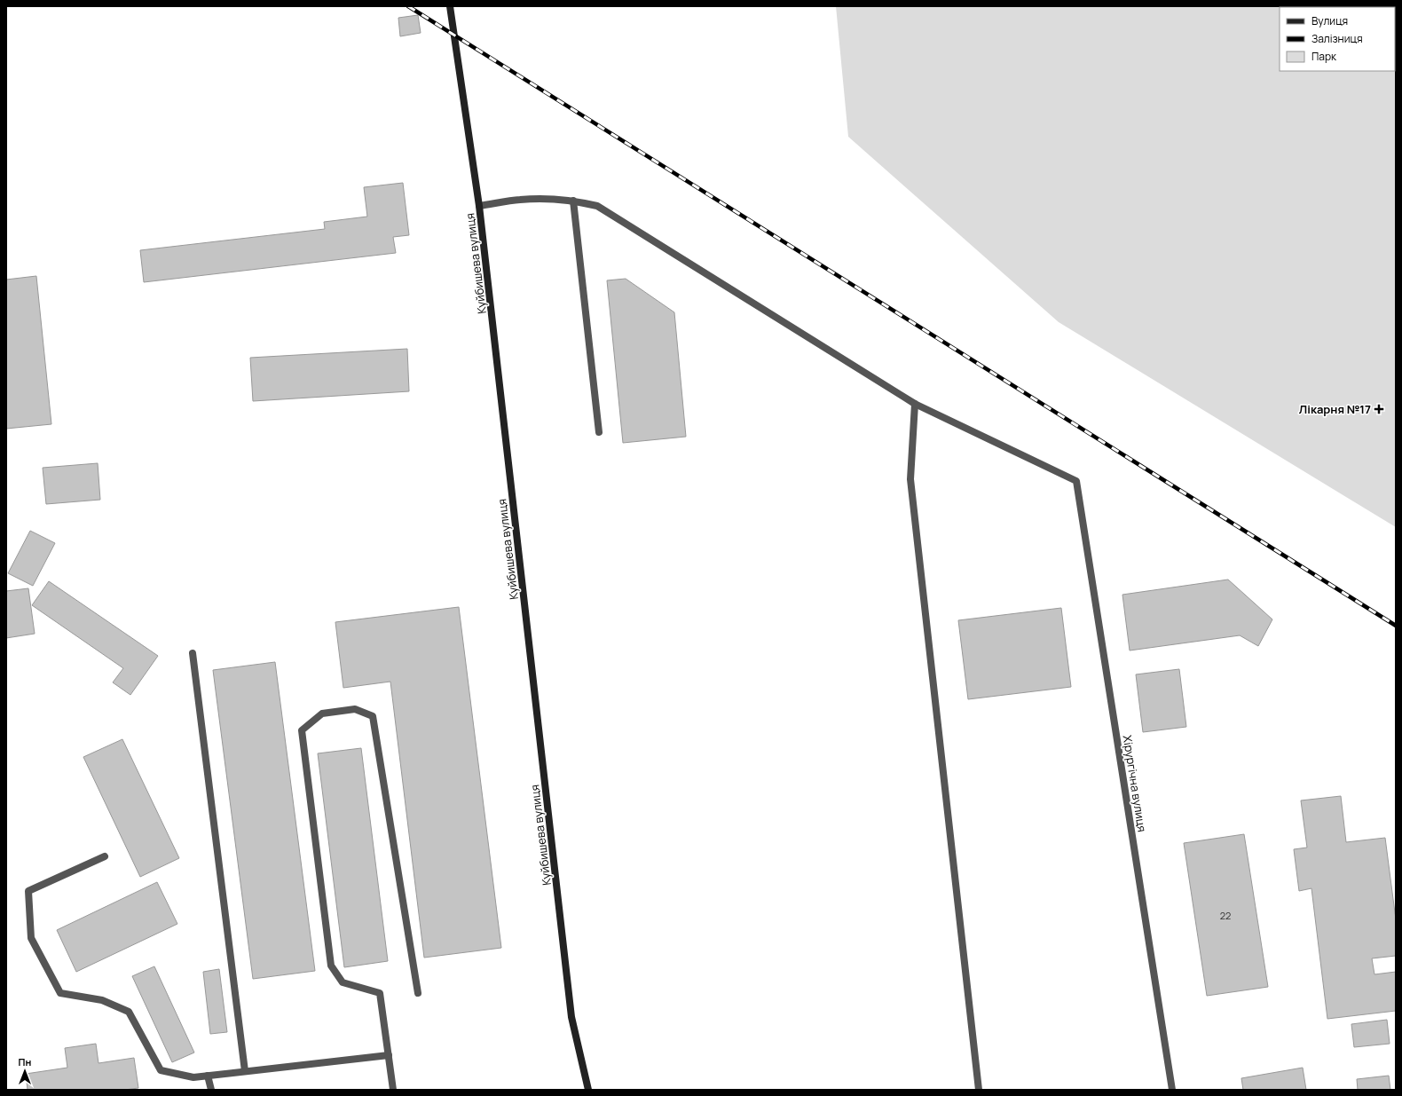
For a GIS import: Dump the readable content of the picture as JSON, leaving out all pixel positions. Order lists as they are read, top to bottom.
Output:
{
  "streets": {
    "main road": ["Куйбишева вулиця"],
    "street": ["Хірургічна вулиця"]
  },
  "places": {
    "health": ["Лікарня №17"]
  },
  "house_numbers": ["22"],
  "legend": ["Вулиця", "Залізниця", "Парк"],
  "north": "top"
}
